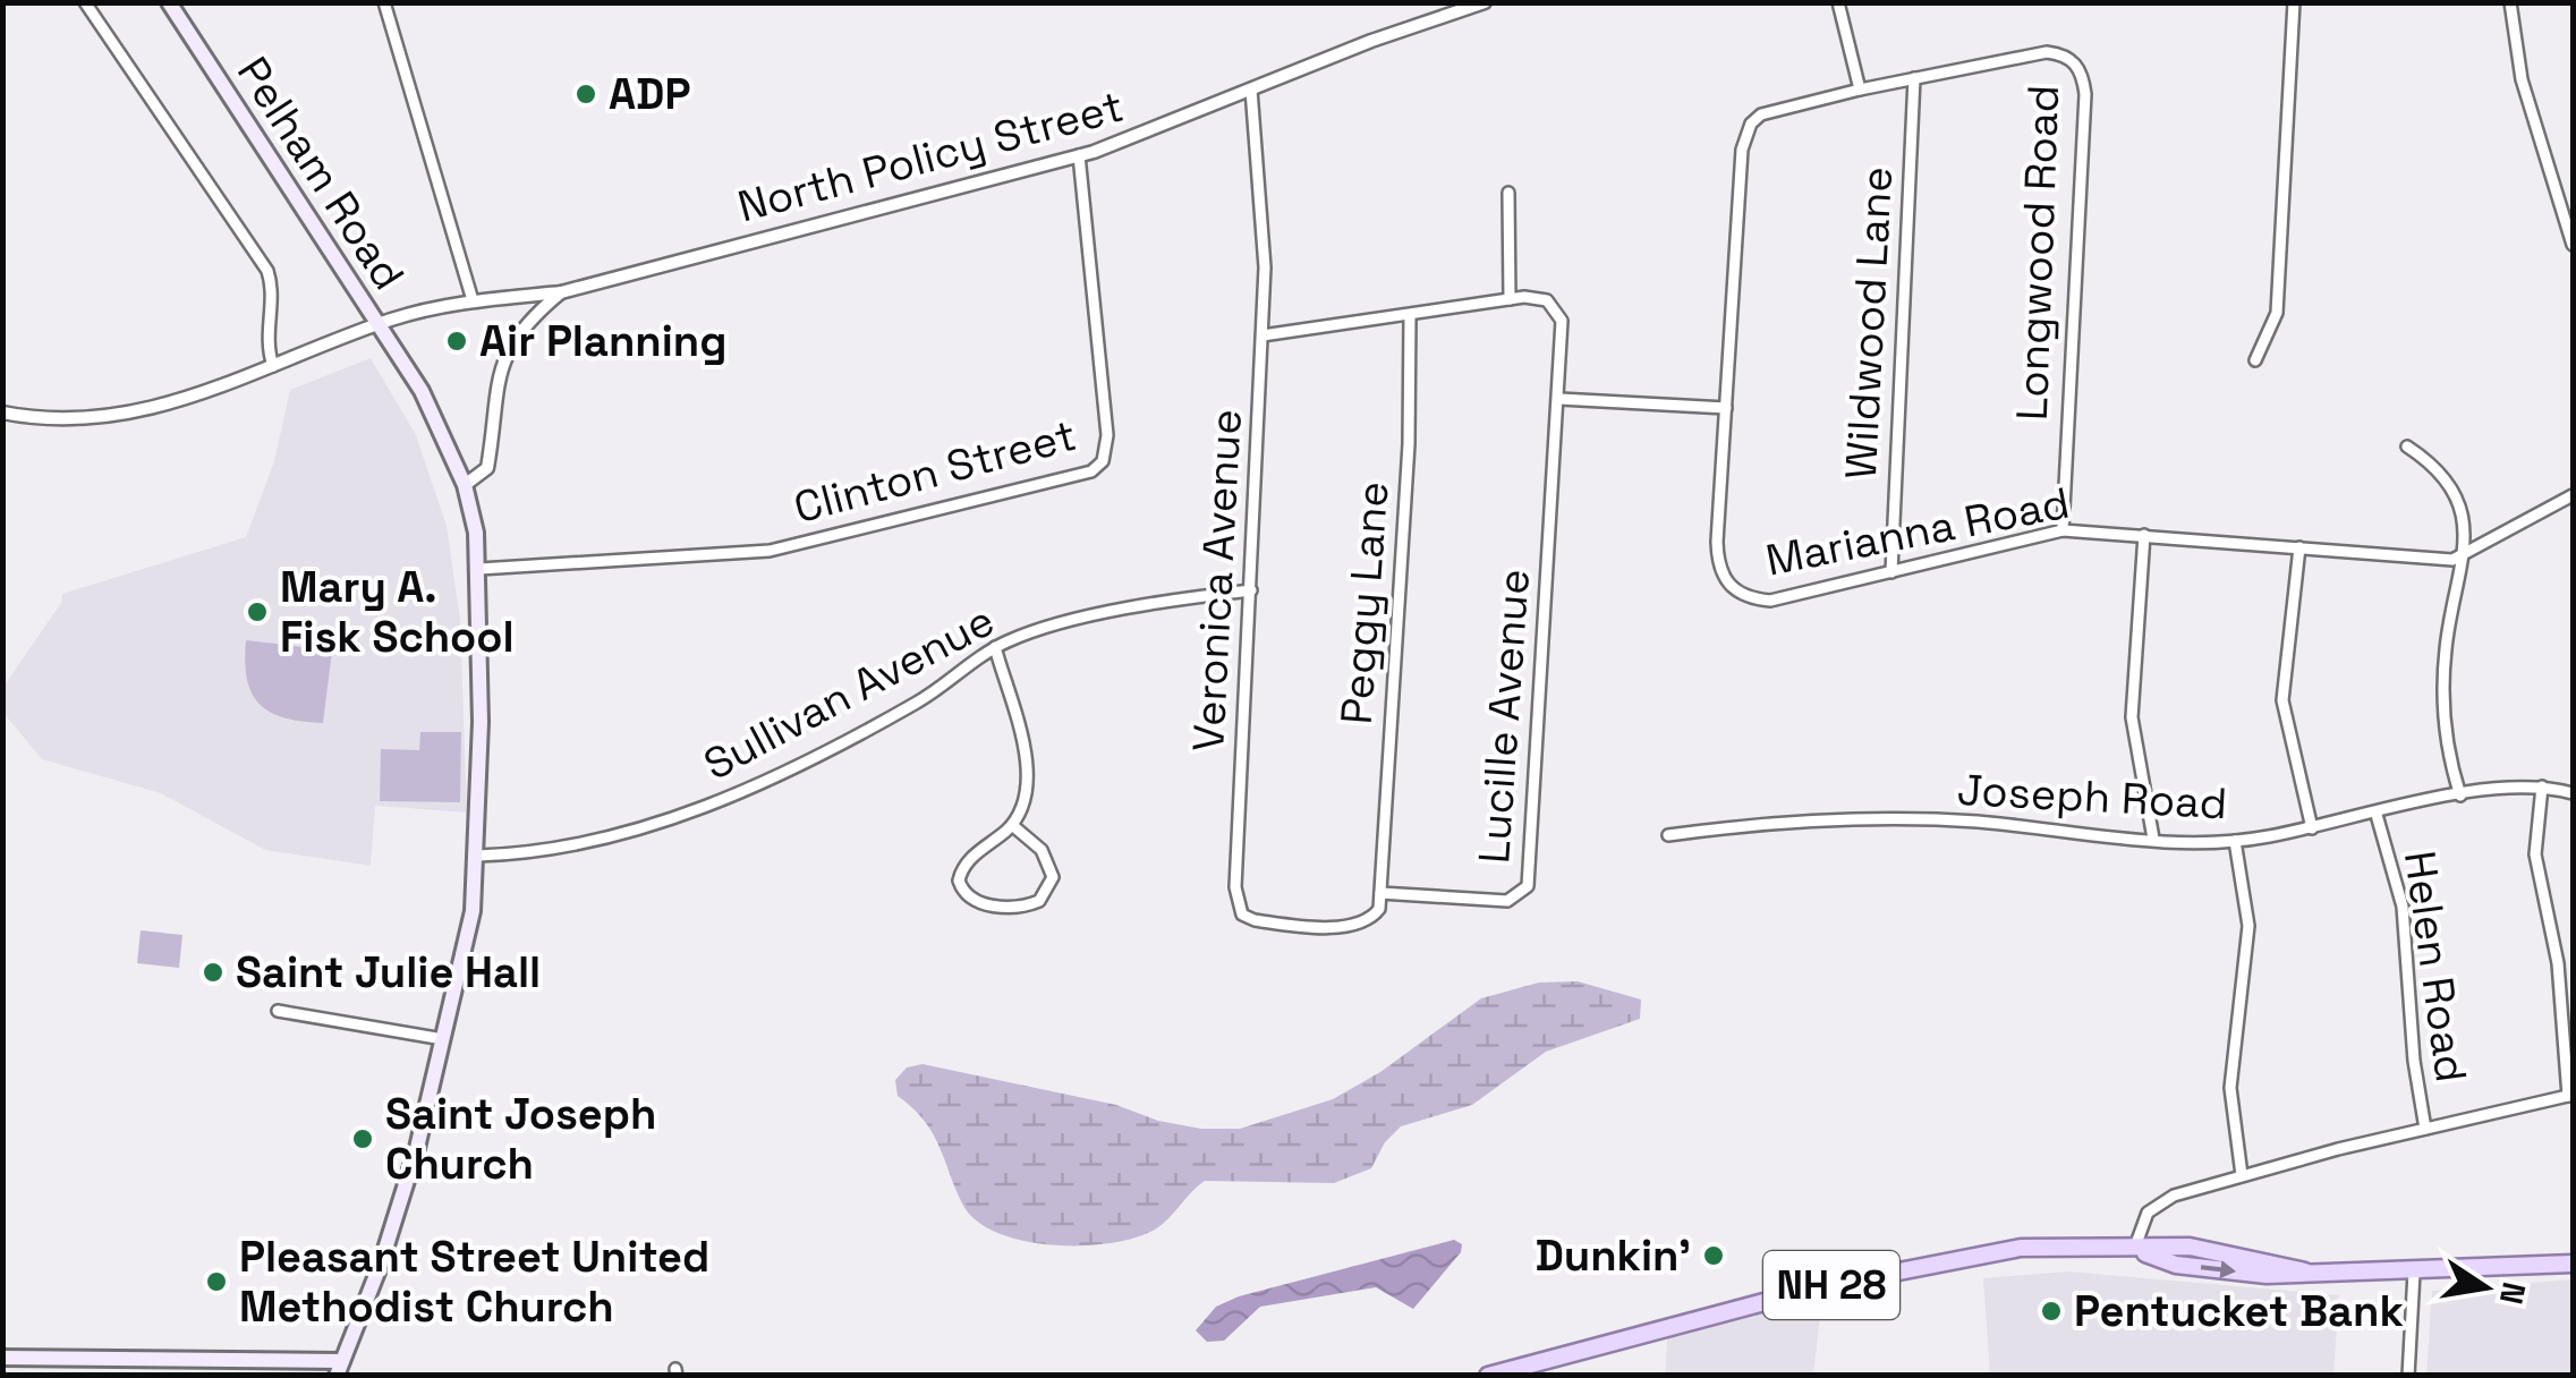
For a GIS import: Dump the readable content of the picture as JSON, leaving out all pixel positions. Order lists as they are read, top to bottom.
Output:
{
  "streets": {
    "main road": ["Pelham Road", "NH 28"],
    "street": [
      "North Policy Street",
      "Longwood Road",
      "Wildwood Lane",
      "Clinton Street",
      "Marianna Road",
      "Veronica Avenue",
      "Peggy Lane",
      "Sullivan Avenue",
      "Lucille Avenue",
      "Joseph Road",
      "Helen Road"
    ]
  },
  "crossings": [
    ["North Policy Street", "Pelham Road"],
    ["North Policy Street", "Clinton Street"],
    ["North Policy Street", "Veronica Avenue"],
    ["Pelham Road", "Clinton Street"],
    ["Pelham Road", "Sullivan Avenue"],
    ["Longwood Road", "Wildwood Lane"],
    ["Longwood Road", "Marianna Road"],
    ["Wildwood Lane", "Marianna Road"],
    ["Veronica Avenue", "Peggy Lane"],
    ["Veronica Avenue", "Sullivan Avenue"],
    ["Veronica Avenue", "Lucille Avenue"],
    ["Peggy Lane", "Lucille Avenue"],
    ["Joseph Road", "Helen Road"]
  ],
  "places": [
    "ADP",
    "Air Planning",
    "Mary A. Fisk School",
    "Saint Julie Hall",
    "Saint Joseph Church",
    "Dunkin'",
    "Pleasant Street United Methodist Church",
    "Pentucket Bank"
  ],
  "north": "right"
}
